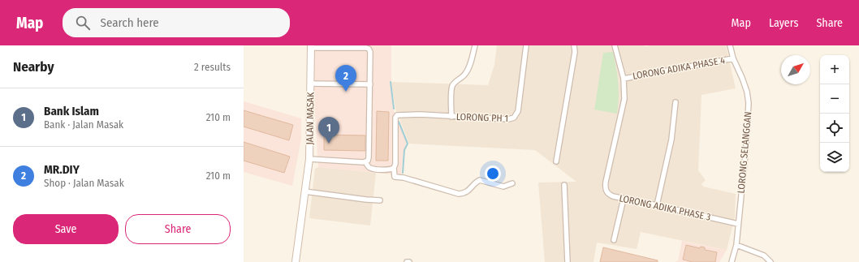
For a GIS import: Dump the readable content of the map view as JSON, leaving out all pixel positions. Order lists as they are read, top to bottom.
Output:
{
  "streets": {
    "street": [
      "LORONG ADIKA PHASE 4",
      "LORONG PH 1",
      "JALAN MASAK",
      "LORONG SELANGGAN",
      "LORONG ADIKA PHASE 3"
    ]
  },
  "crossings": [
    ["LORONG ADIKA PHASE 4", "LORONG SELANGGAN"],
    ["LORONG ADIKA PHASE 4", "LORONG ADIKA PHASE 3"],
    ["LORONG SELANGGAN", "LORONG ADIKA PHASE 3"]
  ],
  "north": "top right",
  "page": {
    "header": "Map",
    "search": "Search here",
    "nav": ["Map", "Layers", "Share"],
    "heading": ["Nearby", "2 results"],
    "map_buttons": ["+", "−"],
    "pins": ["2", "1"],
    "list": [
      {
        "mark": "1",
        "name": "Bank Islam",
        "note": "Bank · Jalan Masak",
        "value": "210 m"
      },
      {
        "mark": "2",
        "name": "MR.DIY",
        "note": "Shop · Jalan Masak",
        "value": "210 m"
      }
    ],
    "buttons": ["Save", "Share"]
  }
}
